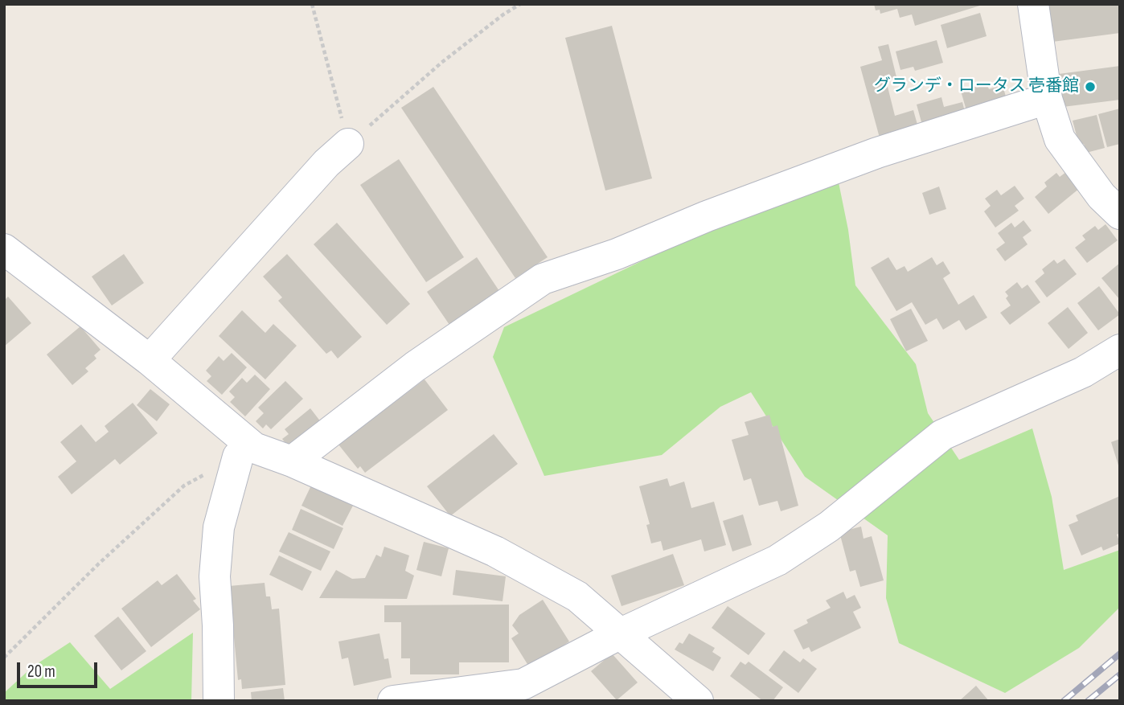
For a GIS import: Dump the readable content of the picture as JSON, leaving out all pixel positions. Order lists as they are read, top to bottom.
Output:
{
  "places": ["グランデ・ロータス 壱番館"],
  "scale_bar": "20 m"
}
